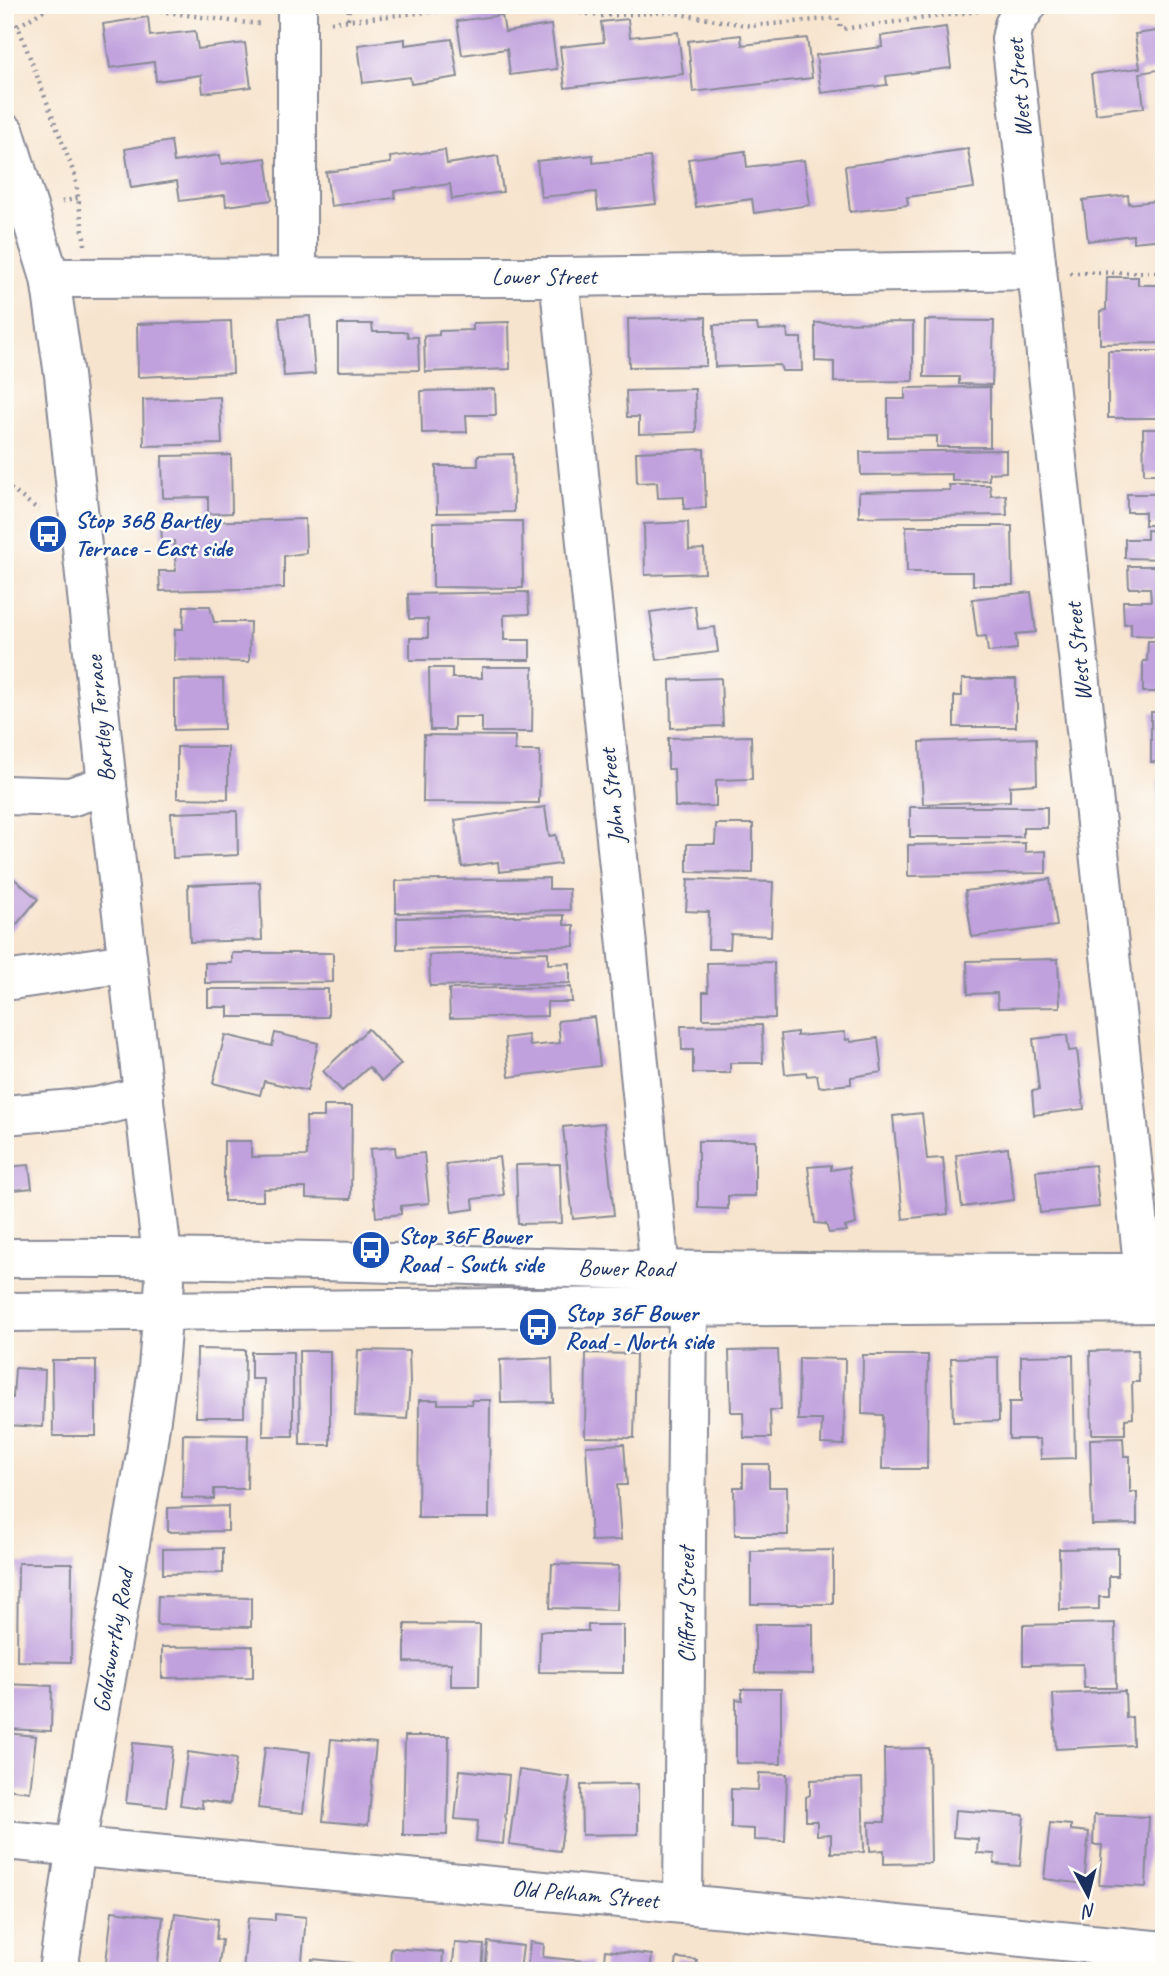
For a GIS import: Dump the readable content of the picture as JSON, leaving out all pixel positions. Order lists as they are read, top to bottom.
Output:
{
  "streets": {
    "street": [
      "West Street",
      "Lower Street",
      "Bartley Terrace",
      "John Street",
      "Bower Road",
      "Clifford Street",
      "Goldsworthy Road",
      "Old Pelham Street"
    ]
  },
  "crossings": [
    ["West Street", "Lower Street"],
    ["West Street", "Bower Road"],
    ["Lower Street", "Bartley Terrace"],
    ["Lower Street", "John Street"],
    ["Bartley Terrace", "Bower Road"],
    ["Bartley Terrace", "Goldsworthy Road"],
    ["John Street", "Bower Road"],
    ["Bower Road", "Clifford Street"],
    ["Bower Road", "Goldsworthy Road"],
    ["Clifford Street", "Old Pelham Street"],
    ["Goldsworthy Road", "Old Pelham Street"]
  ],
  "places": {
    "bus stop": ["Stop 36B Bartley Terrace - East side", "Stop 36F Bower Road - South side", "Stop 36F Bower Road - North side"]
  },
  "north": "bottom"
}
